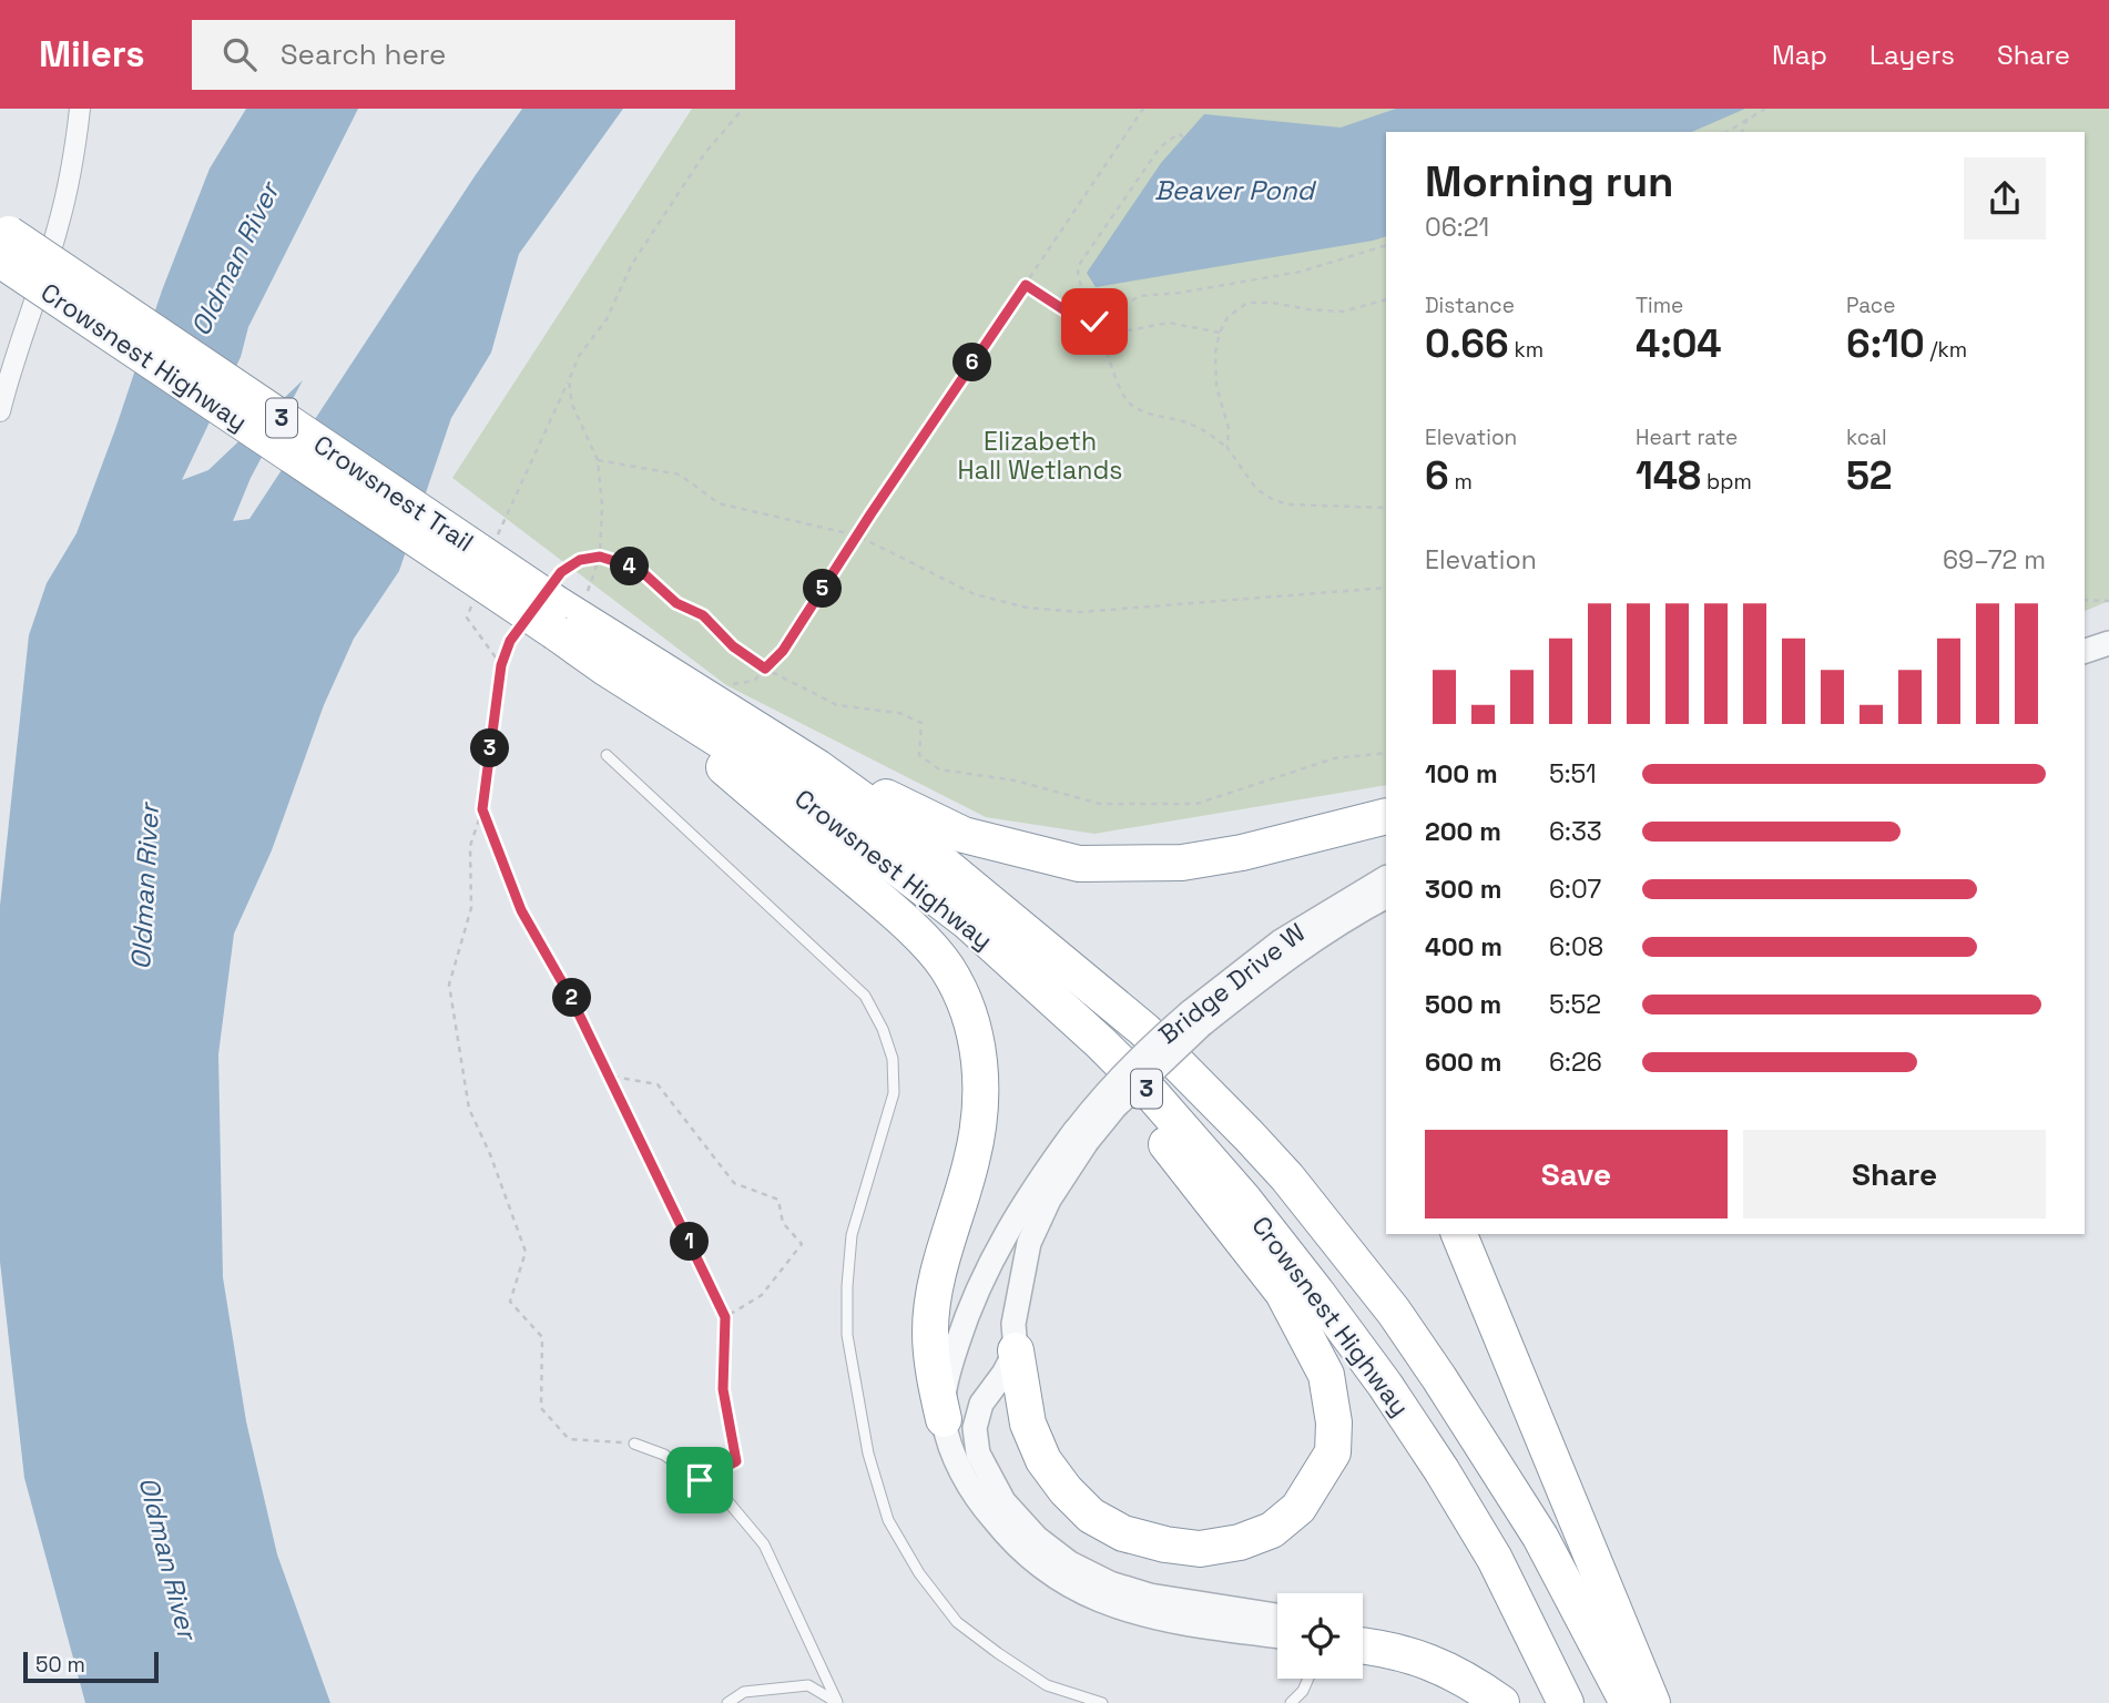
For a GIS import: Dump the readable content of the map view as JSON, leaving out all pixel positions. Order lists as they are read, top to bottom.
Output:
{
  "streets": {
    "highway": ["Crowsnest Highway", "3", "Crowsnest Trail"],
    "street": ["Bridge Drive W"]
  },
  "crossings": [
    ["Crowsnest Highway", "Crowsnest Trail"]
  ],
  "water": ["Beaver Pond", "Oldman River"],
  "parks": ["Elizabeth Hall Wetlands"],
  "scale_bar": "50 m",
  "page": {
    "header": "Milers",
    "search": "Search here",
    "nav": ["Map", "Layers", "Share"],
    "heading": ["Morning run", "06:21"],
    "stats": [
      ["Distance", "0.66 km"],
      ["Time", "4:04"],
      ["Pace", "6:10 /km"],
      ["Elevation", "6 m"],
      ["Heart rate", "148 bpm"],
      ["kcal", "52"]
    ],
    "pins": [
      "6",
      "4",
      "5",
      "3",
      "2",
      "1"
    ],
    "chart": ["Elevation", "69–72 m"],
    "list": [
      {
        "name": "100 m",
        "note": "5:51"
      },
      {
        "name": "200 m",
        "note": "6:33"
      },
      {
        "name": "300 m",
        "note": "6:07"
      },
      {
        "name": "400 m",
        "note": "6:08"
      },
      {
        "name": "500 m",
        "note": "5:52"
      },
      {
        "name": "600 m",
        "note": "6:26"
      }
    ],
    "buttons": ["Save", "Share"],
    "scale": "50 m"
  }
}
